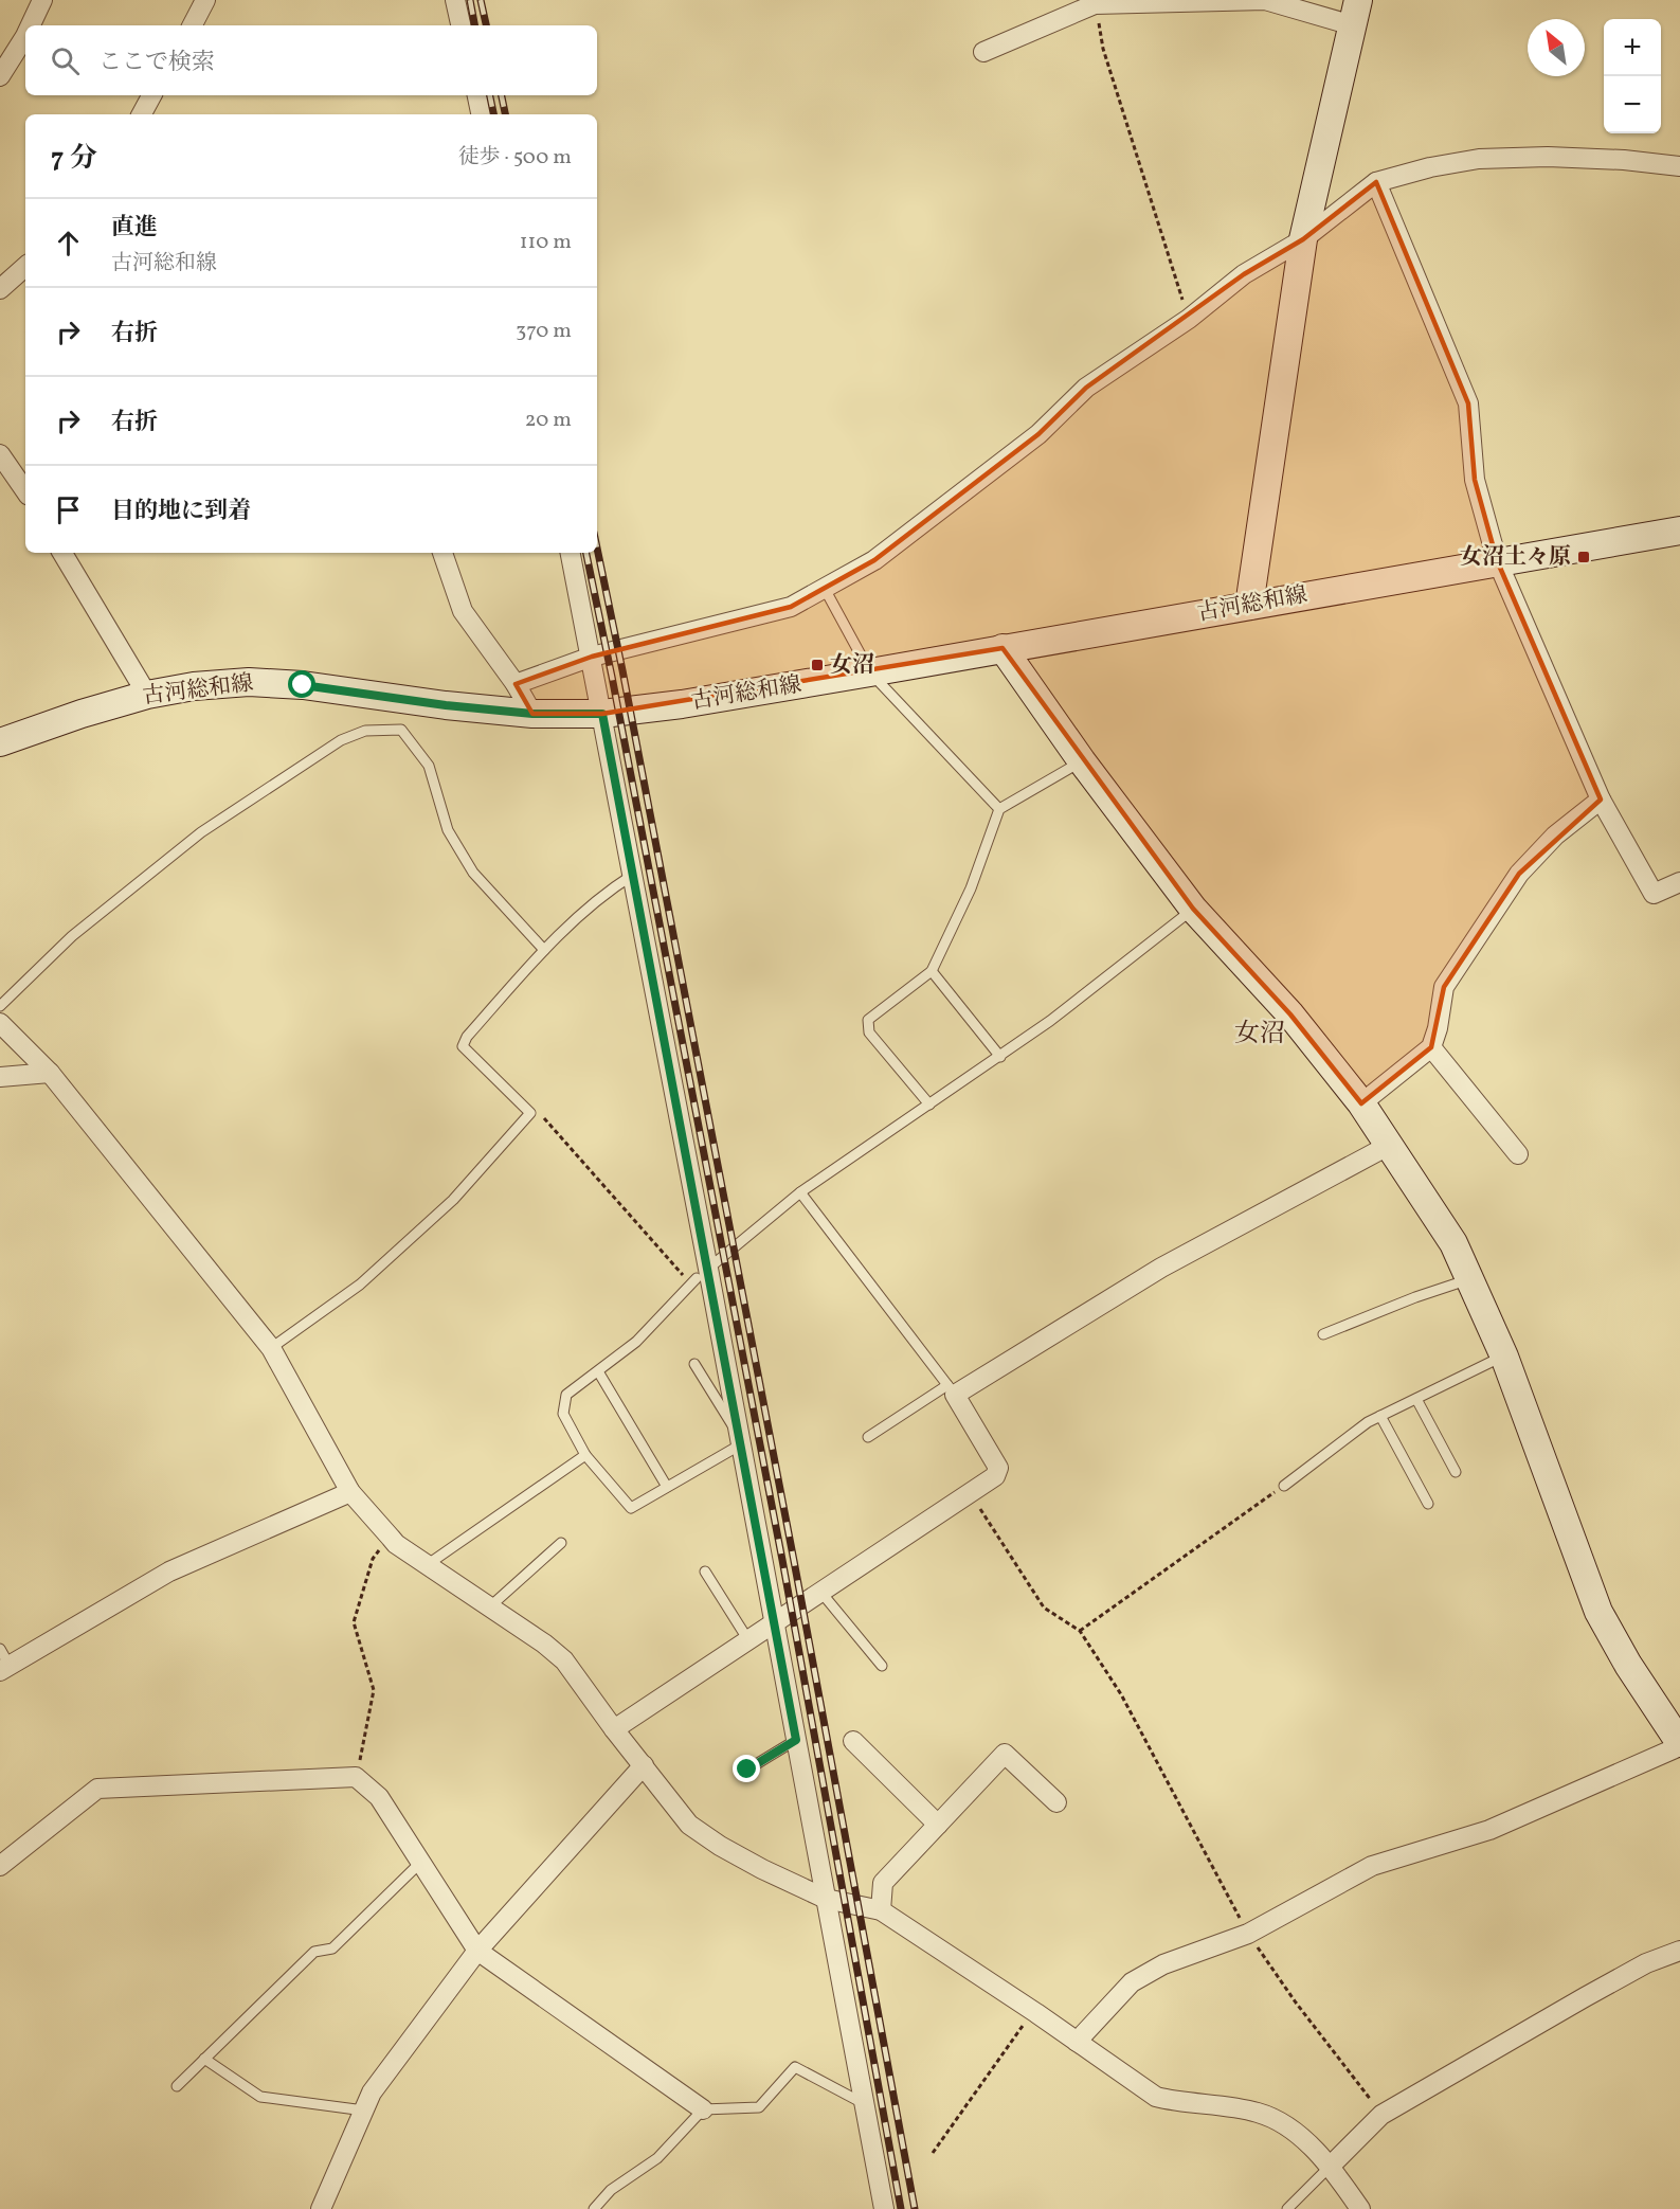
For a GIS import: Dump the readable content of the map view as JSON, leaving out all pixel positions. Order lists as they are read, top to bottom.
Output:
{
  "streets": {
    "street": ["古河総和線"]
  },
  "districts": ["女沼"],
  "places": {
    "transit": ["女沼土々原", "女沼"]
  },
  "north": "top left",
  "page": {
    "map_buttons": ["+", "−"],
    "search": "ここで検索",
    "heading": ["7 分", "徒歩 · 500 m"],
    "list": [
      ["直進", "古河総和線", "110 m"],
      ["右折", "370 m"],
      ["右折", "20 m"],
      "目的地に到着"
    ]
  }
}
